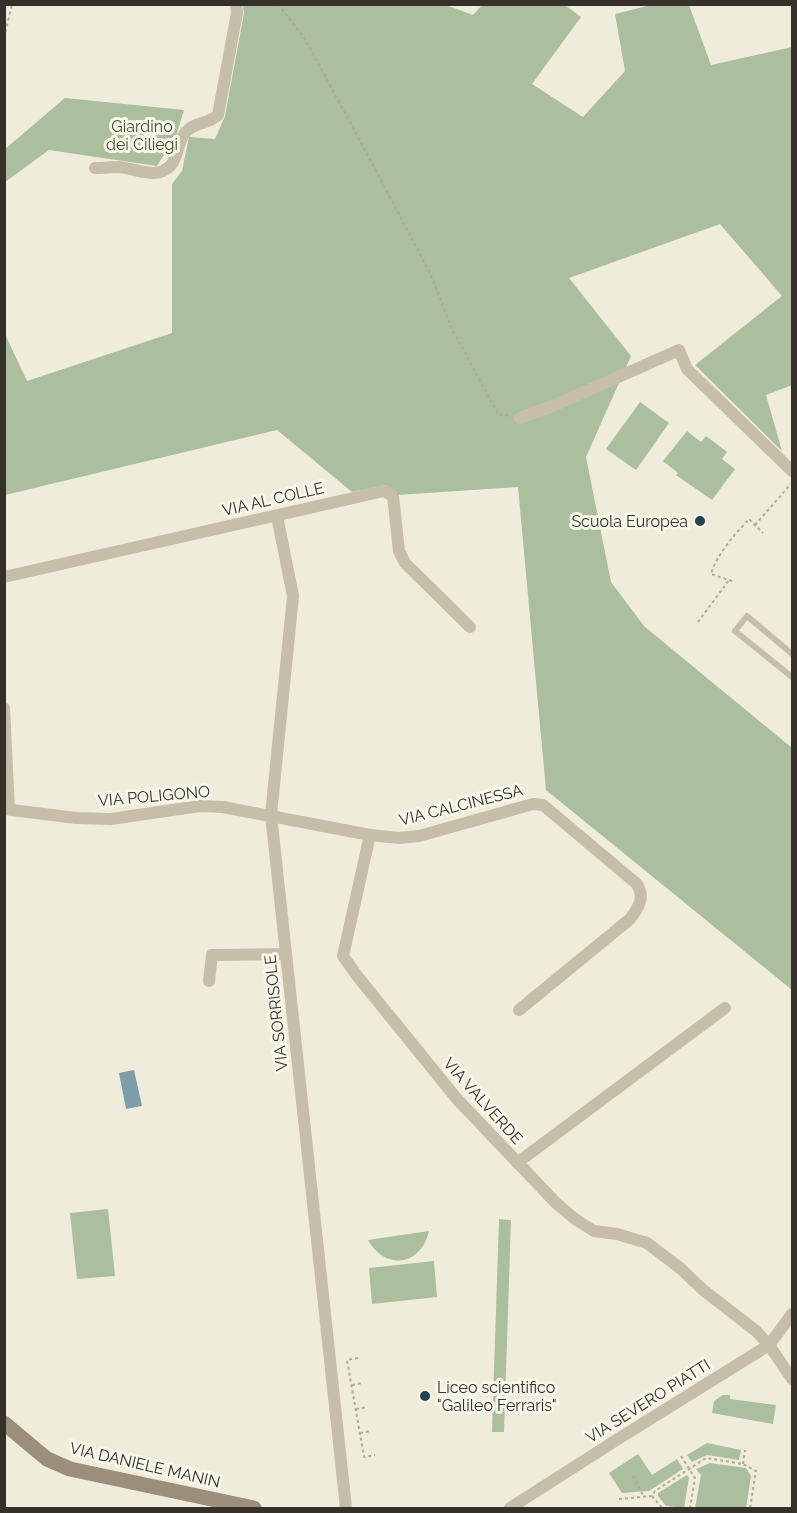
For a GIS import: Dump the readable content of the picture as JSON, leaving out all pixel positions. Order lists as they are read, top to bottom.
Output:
{
  "streets": {
    "main road": ["VIA DANIELE MANIN"],
    "street": [
      "VIA AL COLLE",
      "VIA POLIGONO",
      "VIA CALCINESSA",
      "VIA SORRISOLE",
      "VIA VALVERDE",
      "VIA SEVERO PIATTI"
    ]
  },
  "crossings": [
    ["VIA AL COLLE", "VIA SORRISOLE"],
    ["VIA POLIGONO", "VIA SORRISOLE"],
    ["VIA CALCINESSA", "VIA VALVERDE"],
    ["VIA VALVERDE", "VIA SEVERO PIATTI"]
  ],
  "parks": ["Giardino dei Ciliegi"],
  "places": ["Scuola Europea", "Liceo scientifico \"Galileo Ferraris\""]
}
